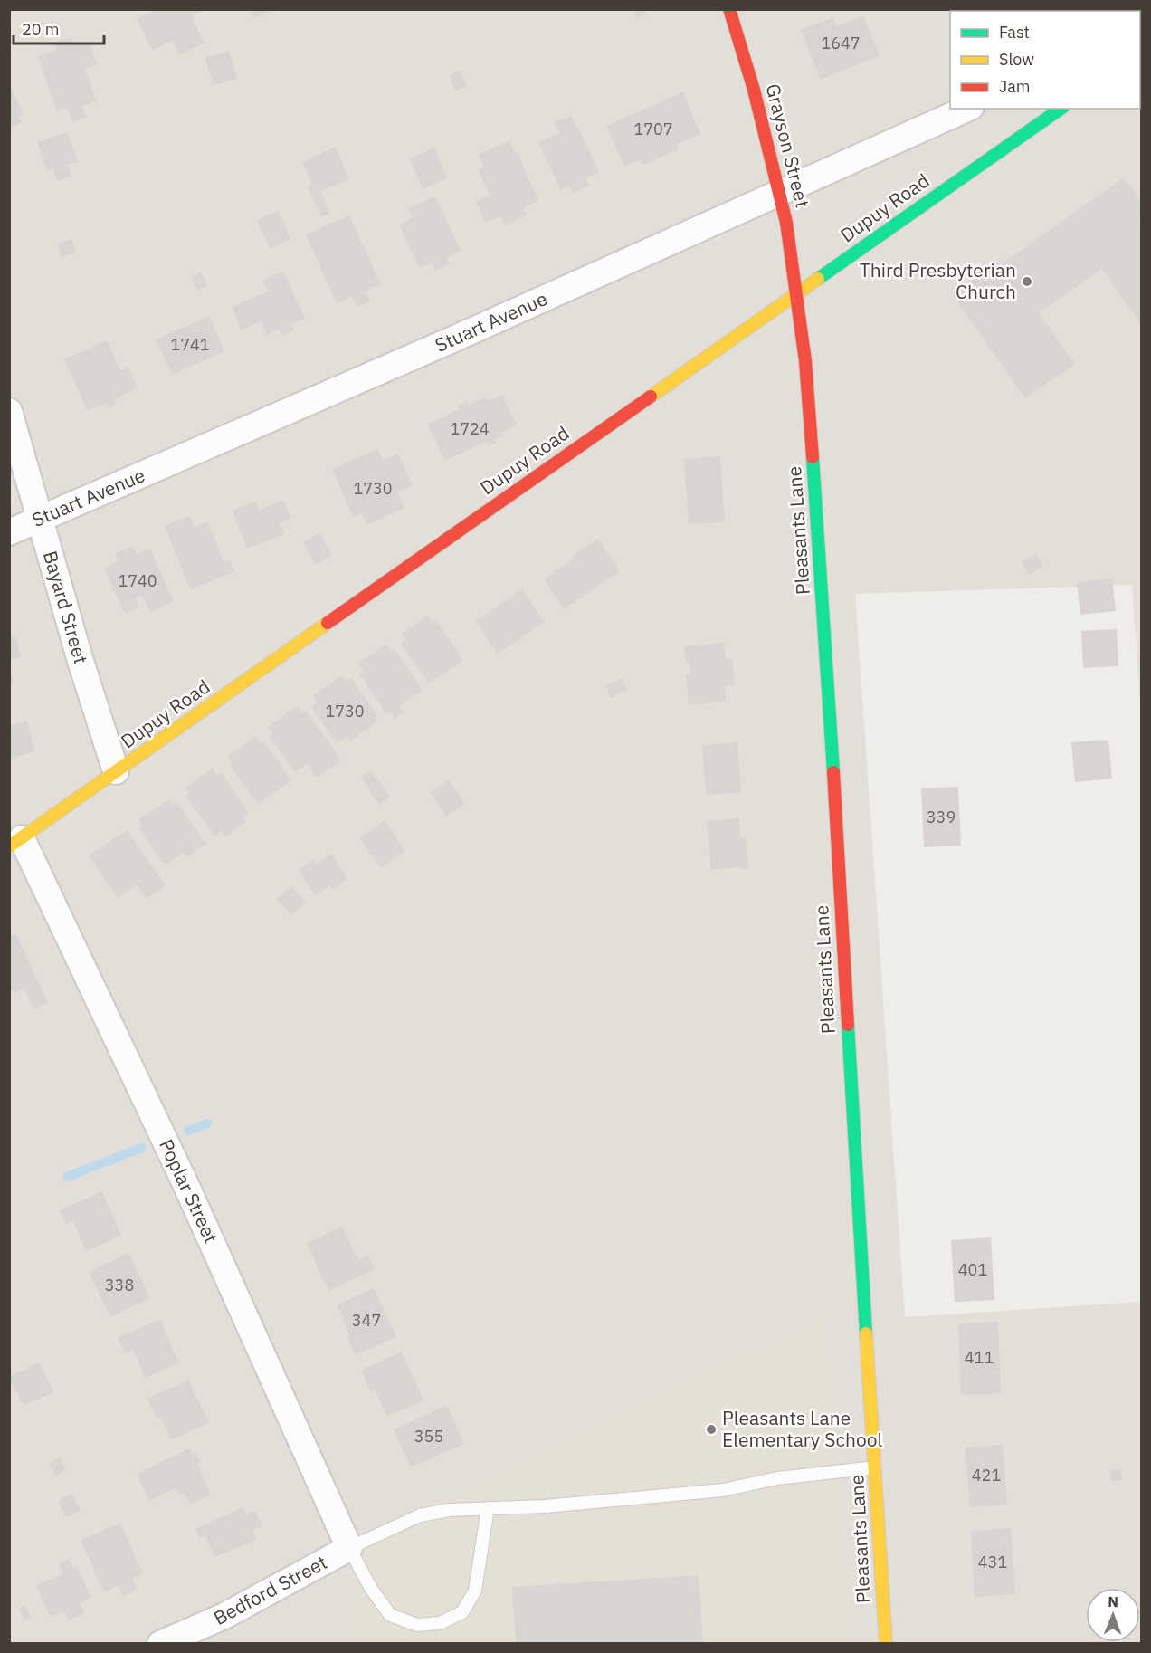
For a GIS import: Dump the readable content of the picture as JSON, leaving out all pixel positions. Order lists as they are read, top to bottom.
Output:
{
  "streets": {
    "street": [
      "Grayson Street",
      "Dupuy Road",
      "Stuart Avenue",
      "Pleasants Lane",
      "Bayard Street",
      "Poplar Street",
      "Bedford Street"
    ]
  },
  "crossings": [
    ["Grayson Street", "Dupuy Road"],
    ["Grayson Street", "Stuart Avenue"],
    ["Grayson Street", "Pleasants Lane"],
    ["Dupuy Road", "Pleasants Lane"],
    ["Dupuy Road", "Bayard Street"],
    ["Dupuy Road", "Poplar Street"],
    ["Stuart Avenue", "Bayard Street"],
    ["Poplar Street", "Bedford Street"]
  ],
  "places": ["Third Presbyterian Church", "Pleasants Lane Elementary School"],
  "house_numbers": [
    "1647",
    "1707",
    "1741",
    "1724",
    "1730",
    "1740",
    "1730",
    "339",
    "401",
    "338",
    "347",
    "411",
    "355",
    "421",
    "431"
  ],
  "legend": ["Fast", "Slow", "Jam"],
  "scale_bar": "20 m",
  "north": "top"
}
